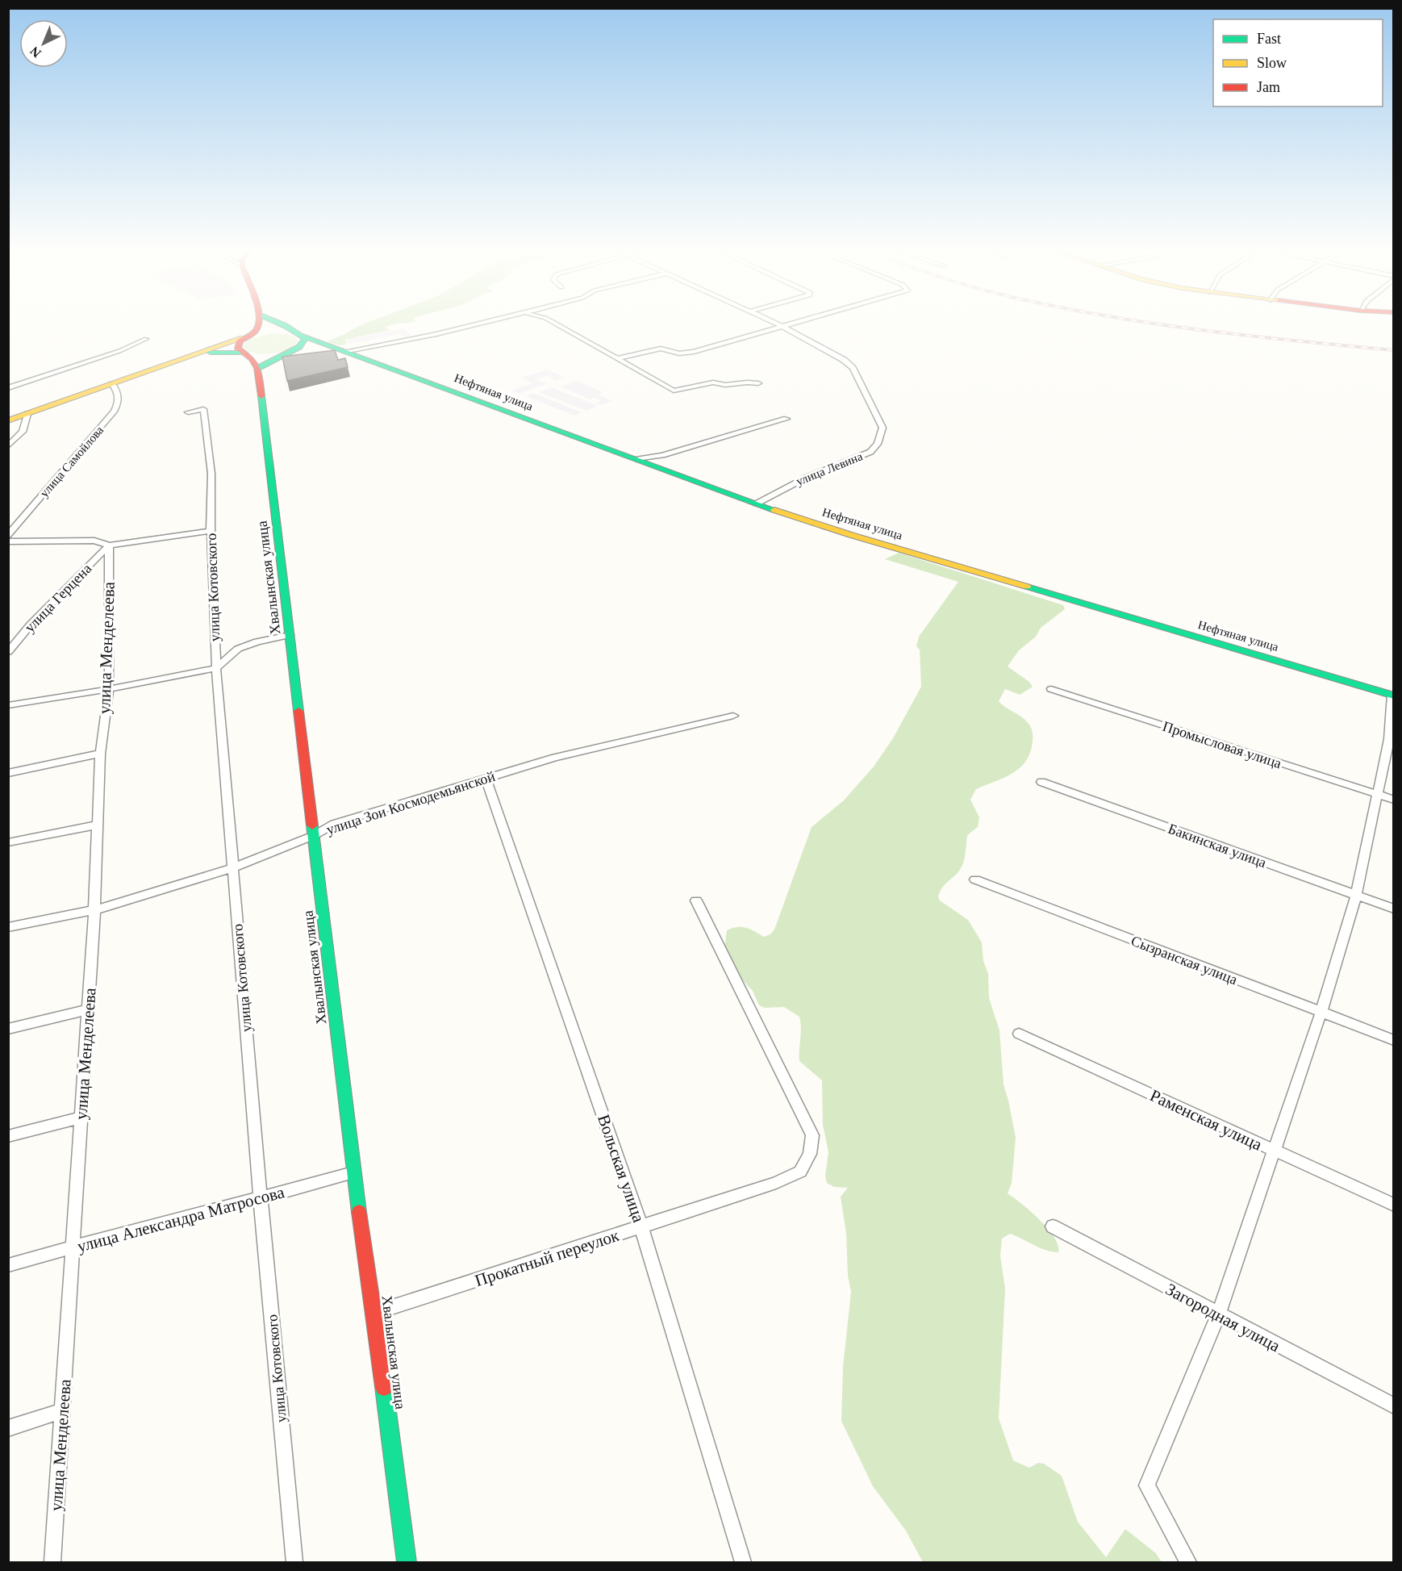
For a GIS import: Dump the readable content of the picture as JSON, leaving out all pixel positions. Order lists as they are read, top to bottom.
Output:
{
  "streets": {
    "main road": ["Нефтяная улица", "Хвалынская улица"],
    "street": [
      "улица Самойлова",
      "улица Левина",
      "улица Котовского",
      "улица Герцена",
      "улица Менделеева",
      "Промысловая улица",
      "улица Зои Космодемьянской",
      "Бакинская улица",
      "Сызранская улица",
      "Раменская улица",
      "Вольская улица",
      "улица Александра Матросова",
      "Прокатный переулок",
      "Загородная улица"
    ]
  },
  "crossings": [
    ["Нефтяная улица", "улица Левина"],
    ["Хвалынская улица", "улица Зои Космодемьянской"],
    ["Хвалынская улица", "улица Александра Матросова"],
    ["Хвалынская улица", "Прокатный переулок"],
    ["улица Котовского", "улица Зои Космодемьянской"],
    ["улица Котовского", "улица Александра Матросова"],
    ["улица Герцена", "улица Менделеева"],
    ["улица Менделеева", "улица Зои Космодемьянской"],
    ["улица Менделеева", "улица Александра Матросова"],
    ["улица Зои Космодемьянской", "Вольская улица"],
    ["Вольская улица", "Прокатный переулок"]
  ],
  "legend": ["Fast", "Slow", "Jam"],
  "north": "bottom left"
}
